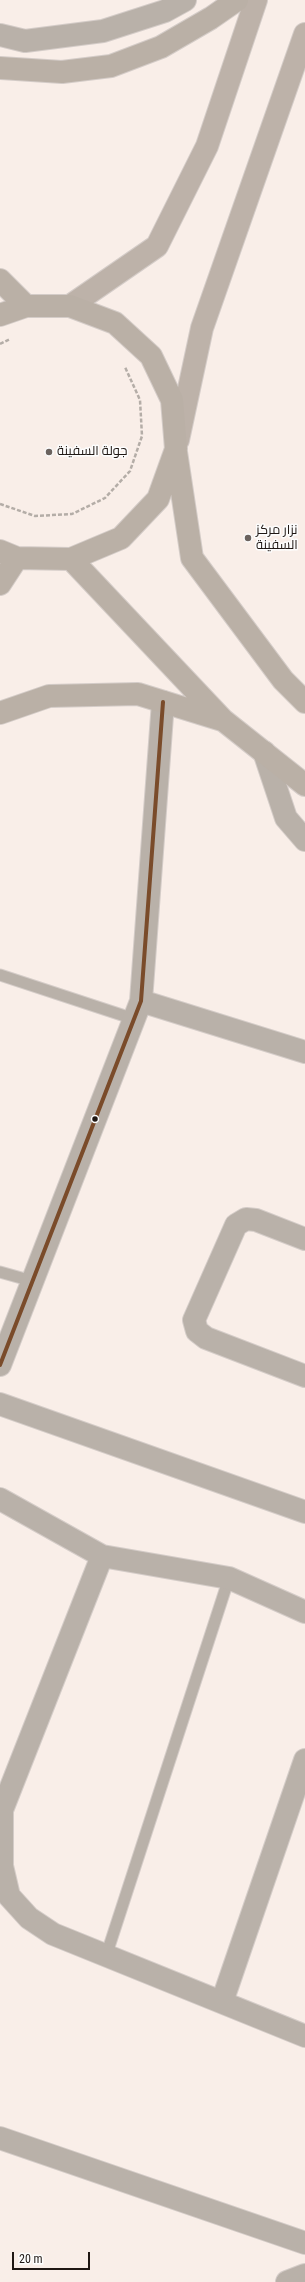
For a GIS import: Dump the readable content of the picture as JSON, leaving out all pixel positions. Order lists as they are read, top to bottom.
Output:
{
  "places": ["جولة السفينة", "نزار مركز السفينة"],
  "scale_bar": "20 m"
}
